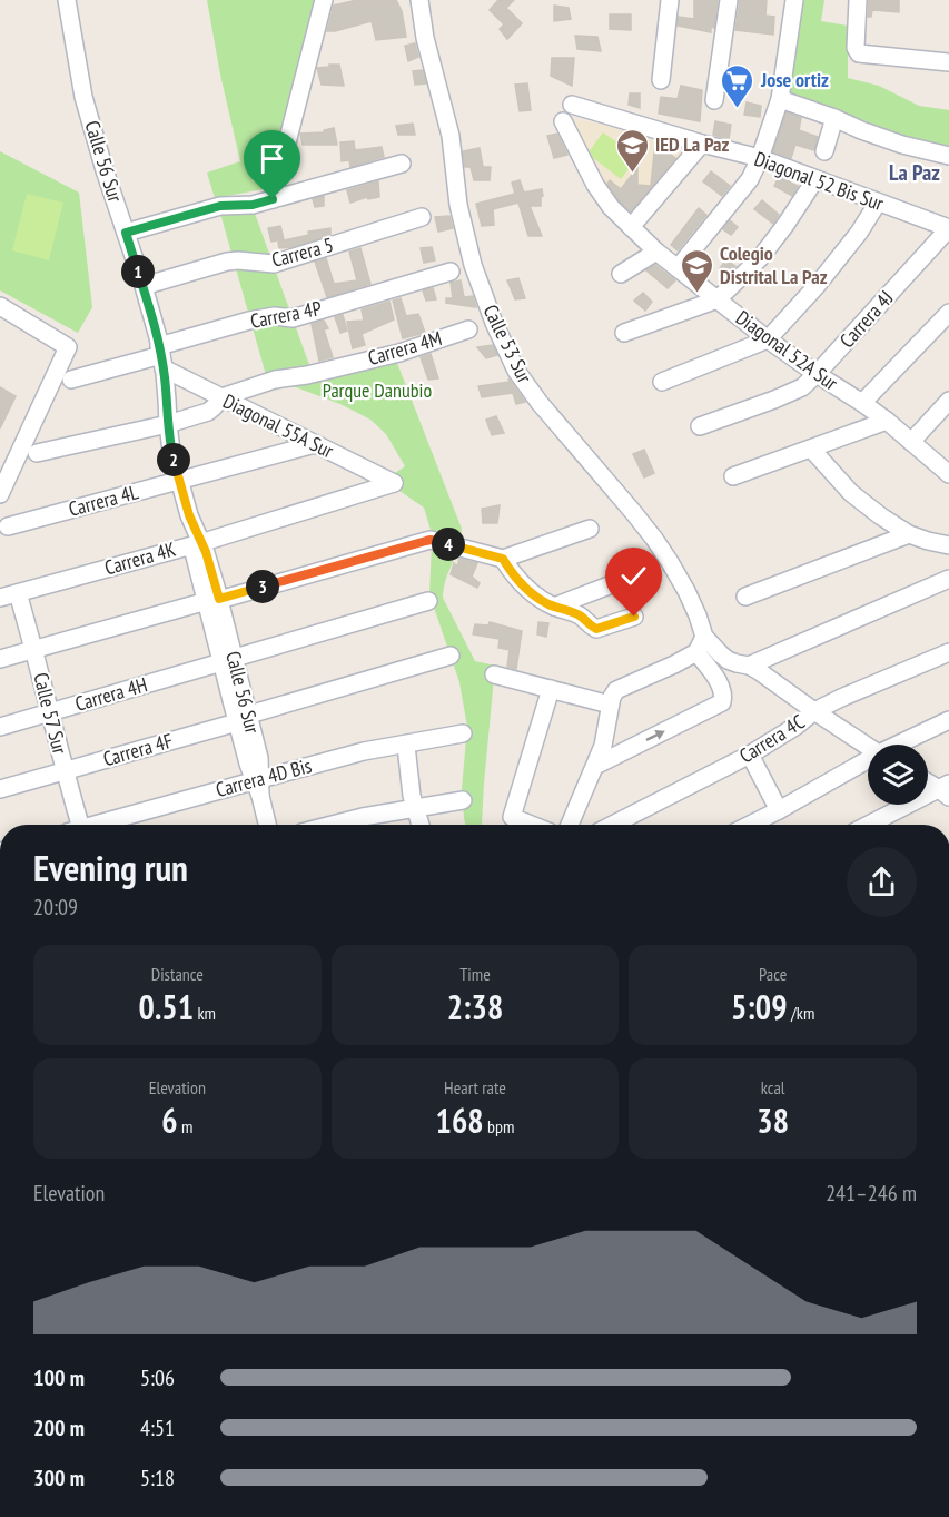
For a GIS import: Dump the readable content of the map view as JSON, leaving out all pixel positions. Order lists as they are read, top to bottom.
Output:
{
  "streets": {
    "street": [
      "Calle 56 Sur",
      "Diagonal 52 Bis Sur",
      "Carrera 5",
      "Carrera 4P",
      "Carrera 4J",
      "Calle 53 Sur",
      "Carrera 4M",
      "Diagonal 52A Sur",
      "Diagonal 55A Sur",
      "Carrera 4L",
      "Carrera 4K",
      "Carrera 4H",
      "Calle 57 Sur",
      "Carrera 4C",
      "Carrera 4F",
      "Carrera 4D Bis"
    ]
  },
  "crossings": [
    ["Calle 56 Sur", "Carrera 5"],
    ["Calle 56 Sur", "Carrera 4P"],
    ["Calle 56 Sur", "Carrera 4M"],
    ["Calle 56 Sur", "Diagonal 55A Sur"],
    ["Calle 56 Sur", "Carrera 4L"],
    ["Calle 56 Sur", "Carrera 4K"],
    ["Calle 56 Sur", "Carrera 4H"],
    ["Calle 56 Sur", "Carrera 4F"],
    ["Calle 56 Sur", "Carrera 4D Bis"],
    ["Diagonal 52 Bis Sur", "Carrera 4J"],
    ["Carrera 4P", "Diagonal 55A Sur"],
    ["Carrera 4J", "Diagonal 52A Sur"],
    ["Carrera 4M", "Diagonal 55A Sur"],
    ["Diagonal 55A Sur", "Carrera 4L"],
    ["Diagonal 55A Sur", "Carrera 4K"],
    ["Carrera 4K", "Calle 57 Sur"],
    ["Carrera 4H", "Calle 57 Sur"],
    ["Calle 57 Sur", "Carrera 4F"]
  ],
  "districts": ["La Paz"],
  "parks": ["Parque Danubio"],
  "places": {
    "supermarket": ["Jose ortiz"],
    "school or university": ["IED La Paz", "Colegio Distrital La Paz"]
  },
  "page": {
    "pins": [
      "1",
      "2",
      "4",
      "3"
    ],
    "heading": ["Evening run", "20:09"],
    "stats": [
      ["Distance", "0.51 km"],
      ["Time", "2:38"],
      ["Pace", "5:09 /km"],
      ["Elevation", "6 m"],
      ["Heart rate", "168 bpm"],
      ["kcal", "38"]
    ],
    "chart": ["Elevation", "241–246 m"],
    "list": [
      {
        "name": "100 m",
        "note": "5:06"
      },
      {
        "name": "200 m",
        "note": "4:51"
      },
      {
        "name": "300 m",
        "note": "5:18"
      }
    ]
  }
}
